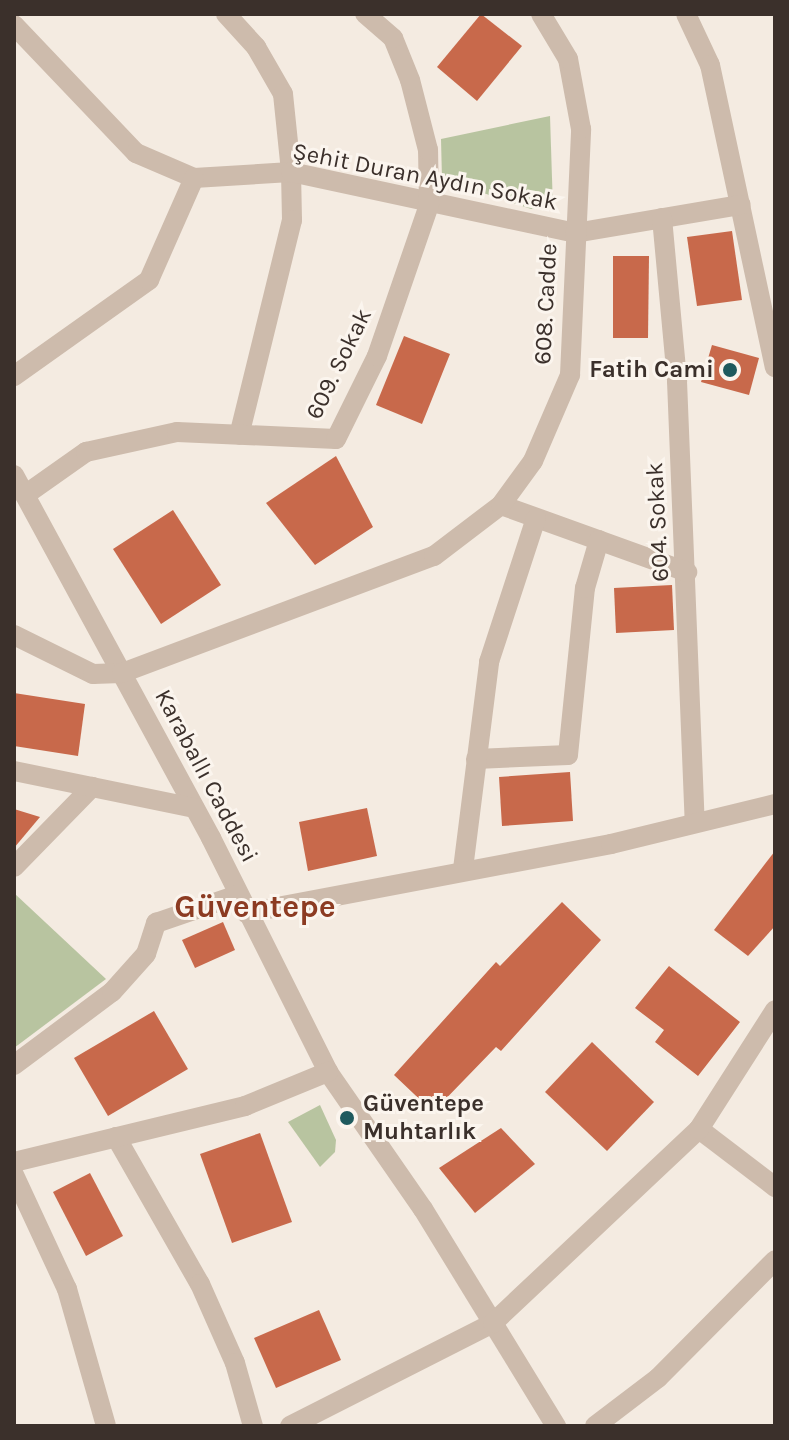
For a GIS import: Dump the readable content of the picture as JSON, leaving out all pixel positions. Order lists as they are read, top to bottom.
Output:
{
  "streets": {
    "street": [
      "Şehit Duran Aydın Sokak",
      "608. Cadde",
      "609. Sokak",
      "604. Sokak",
      "Karaballı Caddesi"
    ]
  },
  "crossings": [
    ["Şehit Duran Aydın Sokak", "608. Cadde"],
    ["Şehit Duran Aydın Sokak", "609. Sokak"],
    ["Şehit Duran Aydın Sokak", "604. Sokak"],
    ["608. Cadde", "Karaballı Caddesi"],
    ["609. Sokak", "Karaballı Caddesi"]
  ],
  "districts": ["Güventepe"],
  "places": ["Fatih Cami", "Güventepe Muhtarlık"]
}
